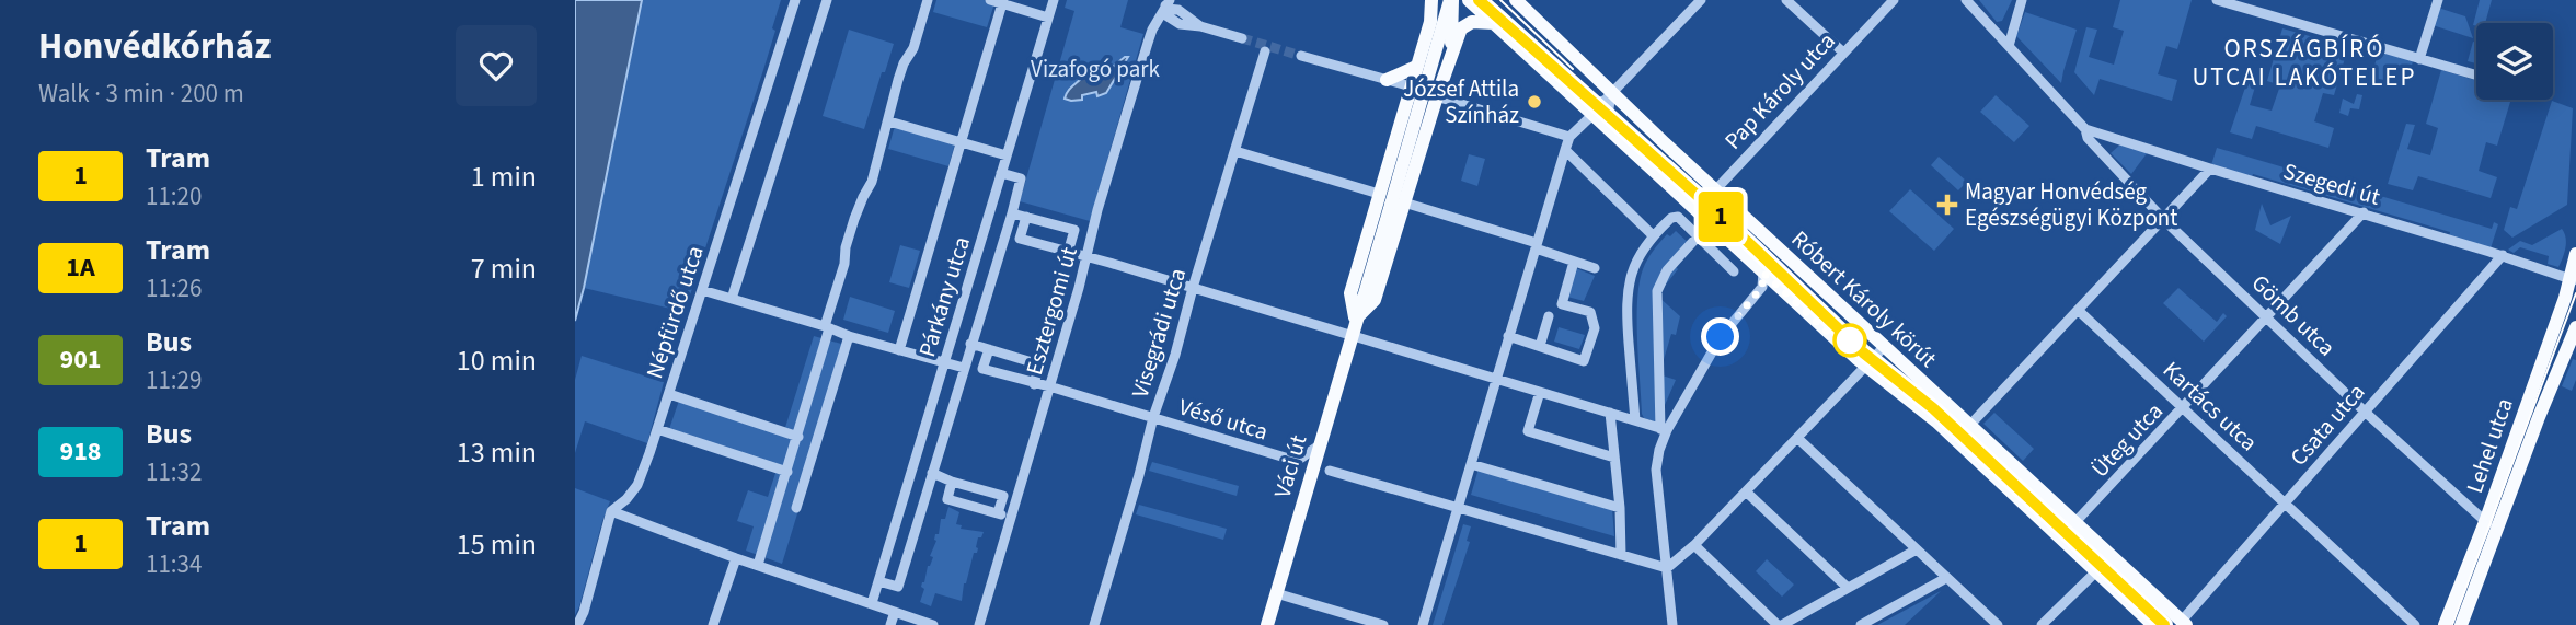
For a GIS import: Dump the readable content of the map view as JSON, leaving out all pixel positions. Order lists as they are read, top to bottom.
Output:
{
  "streets": {
    "main road": ["Róbert Károly körút", "Lehel utca", "Váci út"],
    "street": [
      "Pap Károly utca",
      "Szegedi út",
      "Párkány utca",
      "Esztergomi út",
      "Népfürdő utca",
      "Gömb utca",
      "Visegrádi utca",
      "Kartács utca",
      "Véső utca",
      "Csata utca",
      "Üteg utca"
    ]
  },
  "crossings": [
    ["Pap Károly utca", "Róbert Károly körút"],
    ["Szegedi út", "Gömb utca"],
    ["Szegedi út", "Csata utca"],
    ["Szegedi út", "Üteg utca"],
    ["Szegedi út", "Lehel utca"],
    ["Róbert Károly körút", "Csata utca"],
    ["Róbert Károly körút", "Üteg utca"],
    ["Esztergomi út", "Véső utca"],
    ["Gömb utca", "Csata utca"],
    ["Gömb utca", "Üteg utca"],
    ["Gömb utca", "Lehel utca"],
    ["Visegrádi utca", "Véső utca"],
    ["Kartács utca", "Csata utca"],
    ["Kartács utca", "Üteg utca"],
    ["Véső utca", "Váci út"]
  ],
  "districts": ["ORSZÁGBÍRÓ UTCAI LAKÓTELEP"],
  "parks": ["Vizafogó park"],
  "places": {
    "other": ["József Attila Színház"],
    "health": ["Magyar Honvédség Egészségügyi Központ"]
  },
  "lines": ["tram line 1"],
  "page": {
    "heading": ["Honvédkórház", "Walk · 3 min · 200 m"],
    "on_map": "1",
    "list": [
      {
        "mark": "1",
        "name": "Tram",
        "note": "11:20",
        "value": "1 min"
      },
      {
        "mark": "1A",
        "name": "Tram",
        "note": "11:26",
        "value": "7 min"
      },
      {
        "mark": "901",
        "name": "Bus",
        "note": "11:29",
        "value": "10 min"
      },
      {
        "mark": "918",
        "name": "Bus",
        "note": "11:32",
        "value": "13 min"
      },
      {
        "mark": "1",
        "name": "Tram",
        "note": "11:34",
        "value": "15 min"
      }
    ]
  }
}
